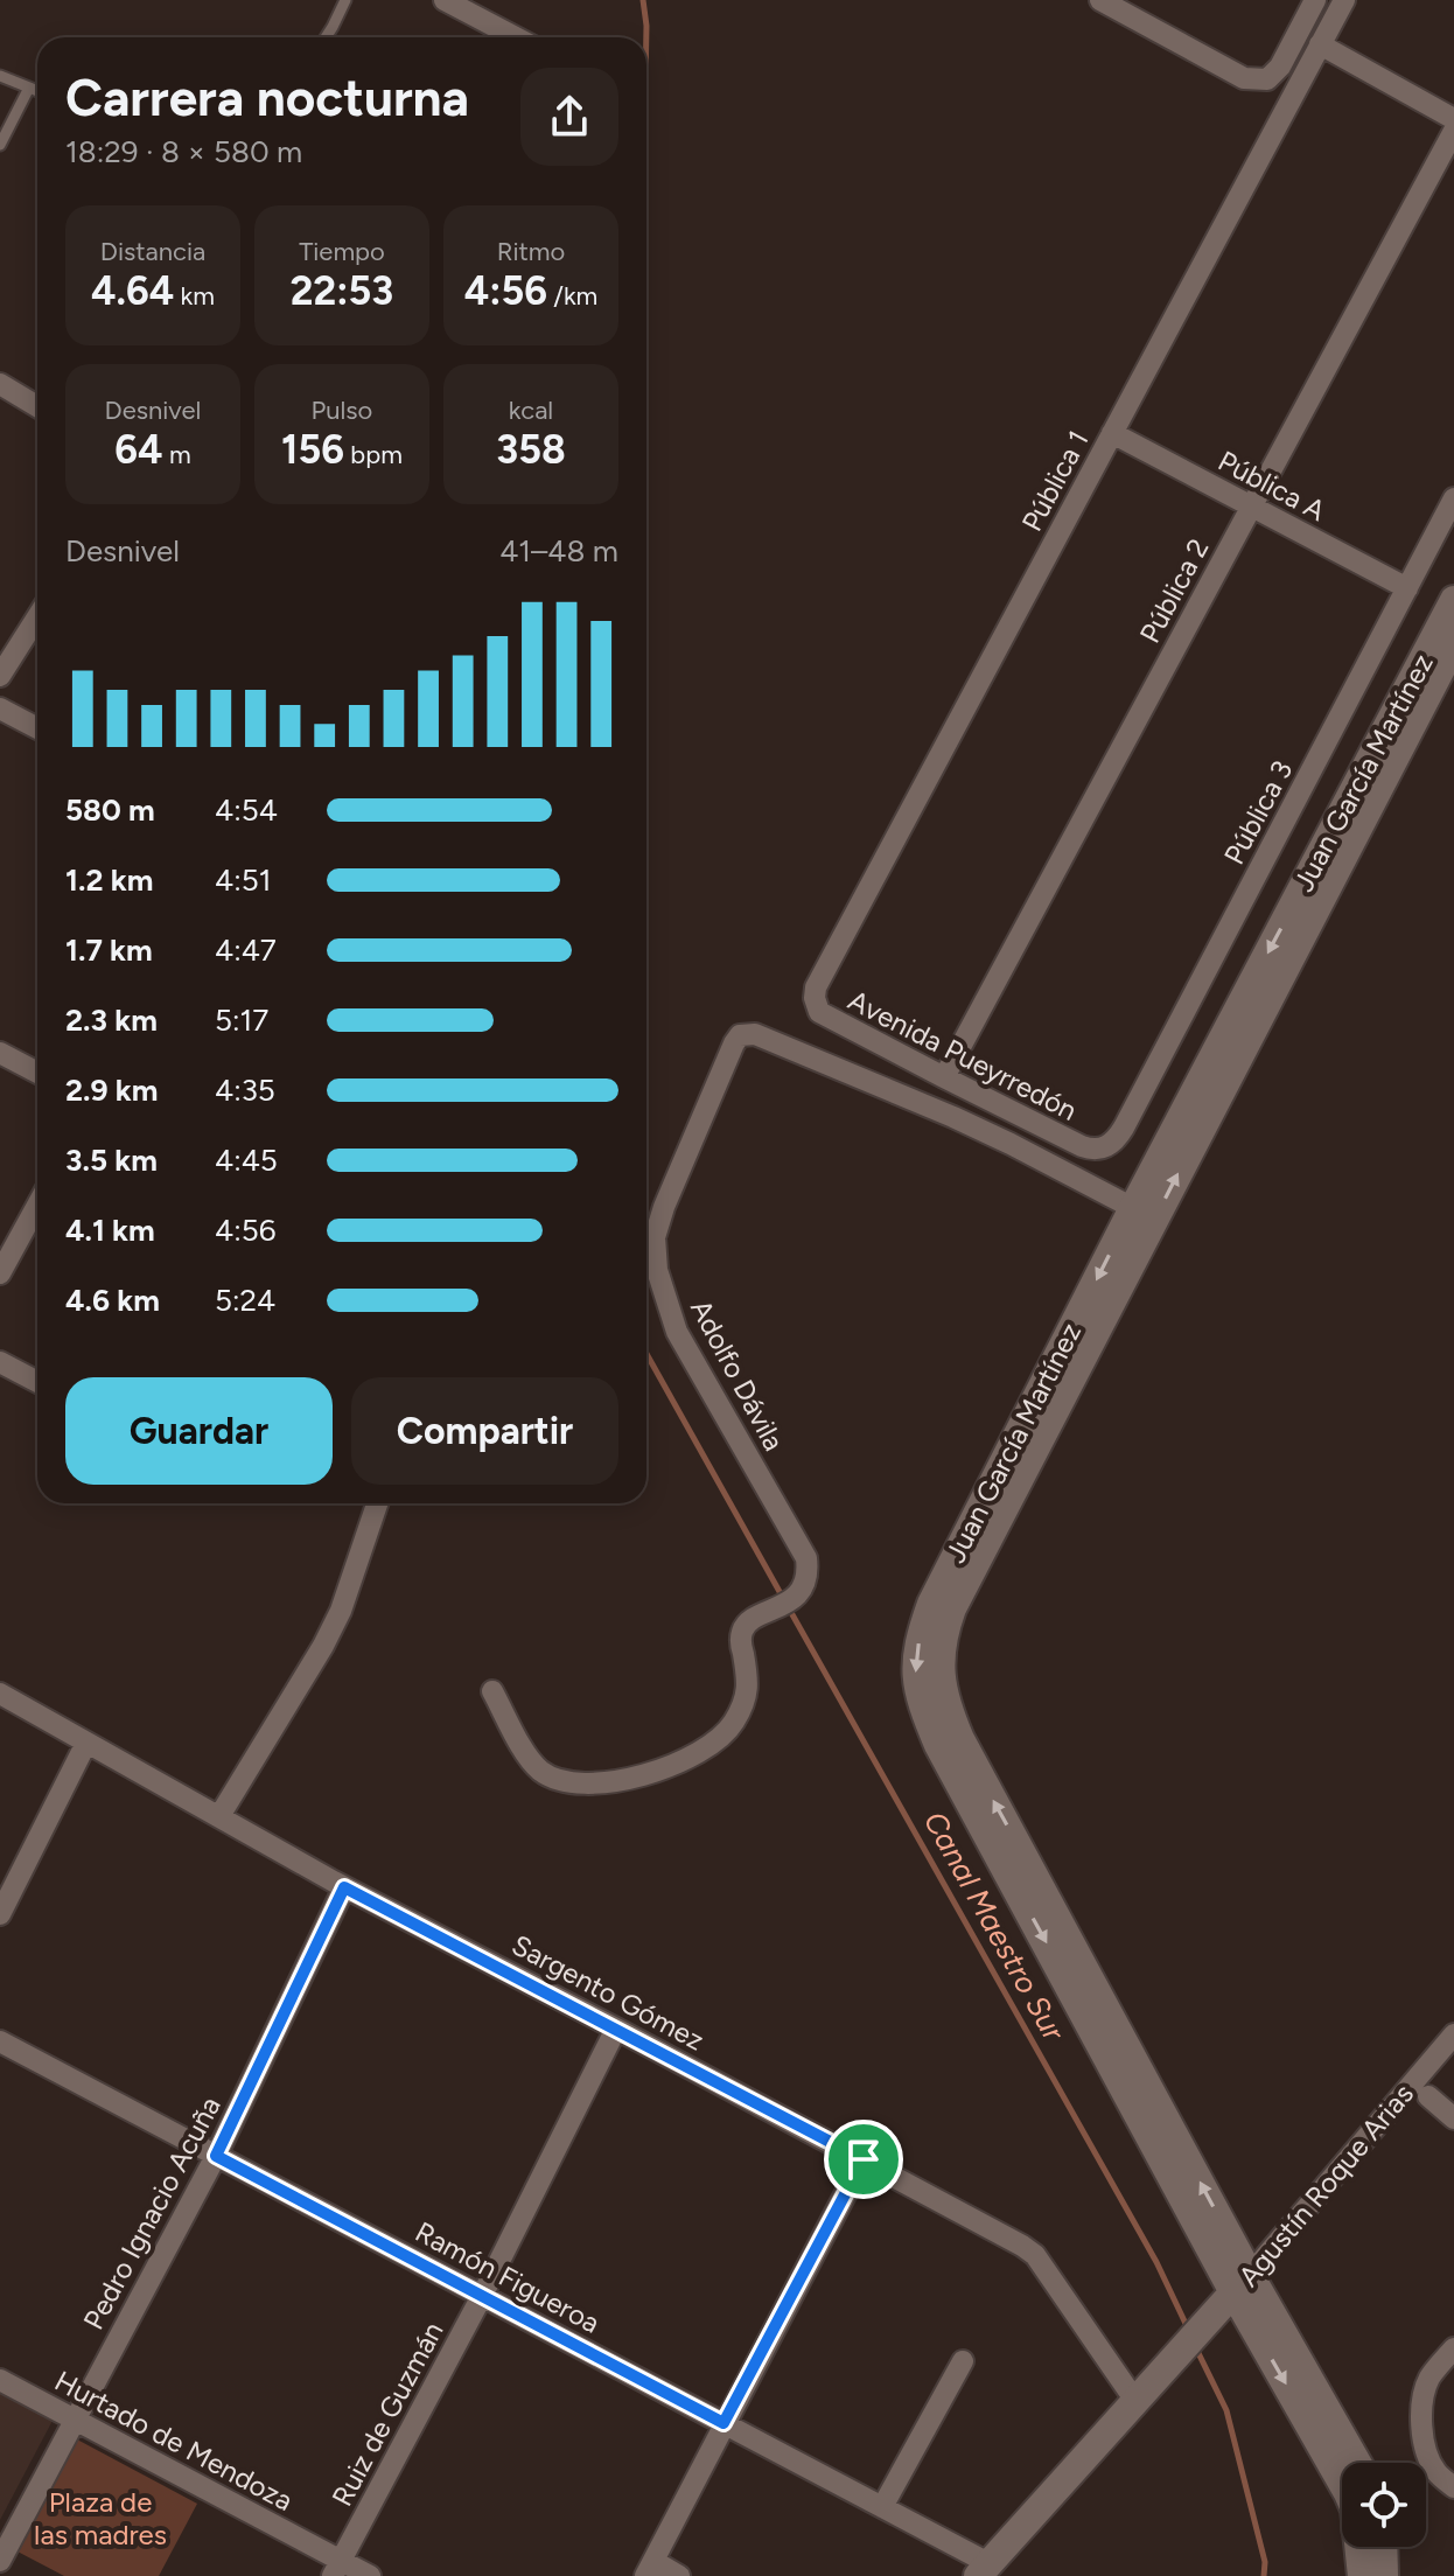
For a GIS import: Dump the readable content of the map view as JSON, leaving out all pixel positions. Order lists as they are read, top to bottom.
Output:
{
  "streets": {
    "main road": ["Juan García Martínez"],
    "street": [
      "Pública 1",
      "Pública A",
      "Pública 2",
      "Pública 3",
      "Avenida Pueyrredón",
      "Adolfo Dávila",
      "Sargento Gómez",
      "Agustín Roque Arias",
      "Pedro Ignacio Acuña",
      "Ramón Figueroa",
      "Ruiz de Guzmán",
      "Hurtado de Mendoza"
    ]
  },
  "crossings": [
    ["Pública 1", "Pública A"],
    ["Pública 1", "Avenida Pueyrredón"],
    ["Pública A", "Pública 2"],
    ["Pública A", "Pública 3"],
    ["Pública 2", "Avenida Pueyrredón"],
    ["Juan García Martínez", "Adolfo Dávila"],
    ["Juan García Martínez", "Agustín Roque Arias"],
    ["Pública 3", "Avenida Pueyrredón"],
    ["Sargento Gómez", "Pedro Ignacio Acuña"],
    ["Sargento Gómez", "Ruiz de Guzmán"],
    ["Pedro Ignacio Acuña", "Ramón Figueroa"],
    ["Pedro Ignacio Acuña", "Hurtado de Mendoza"],
    ["Ramón Figueroa", "Ruiz de Guzmán"],
    ["Ruiz de Guzmán", "Hurtado de Mendoza"]
  ],
  "water": ["Canal Maestro Sur"],
  "parks": ["Plaza de las madres"],
  "page": {
    "heading": ["Carrera nocturna", "18:29 · 8 × 580 m"],
    "stats": [
      ["Distancia", "4.64 km"],
      ["Tiempo", "22:53"],
      ["Ritmo", "4:56 /km"],
      ["Desnivel", "64 m"],
      ["Pulso", "156 bpm"],
      ["kcal", "358"]
    ],
    "chart": ["Desnivel", "41–48 m"],
    "list": [
      {
        "name": "580 m",
        "note": "4:54"
      },
      {
        "name": "1.2 km",
        "note": "4:51"
      },
      {
        "name": "1.7 km",
        "note": "4:47"
      },
      {
        "name": "2.3 km",
        "note": "5:17"
      },
      {
        "name": "2.9 km",
        "note": "4:35"
      },
      {
        "name": "3.5 km",
        "note": "4:45"
      },
      {
        "name": "4.1 km",
        "note": "4:56"
      },
      {
        "name": "4.6 km",
        "note": "5:24"
      }
    ],
    "buttons": ["Guardar", "Compartir"]
  }
}
